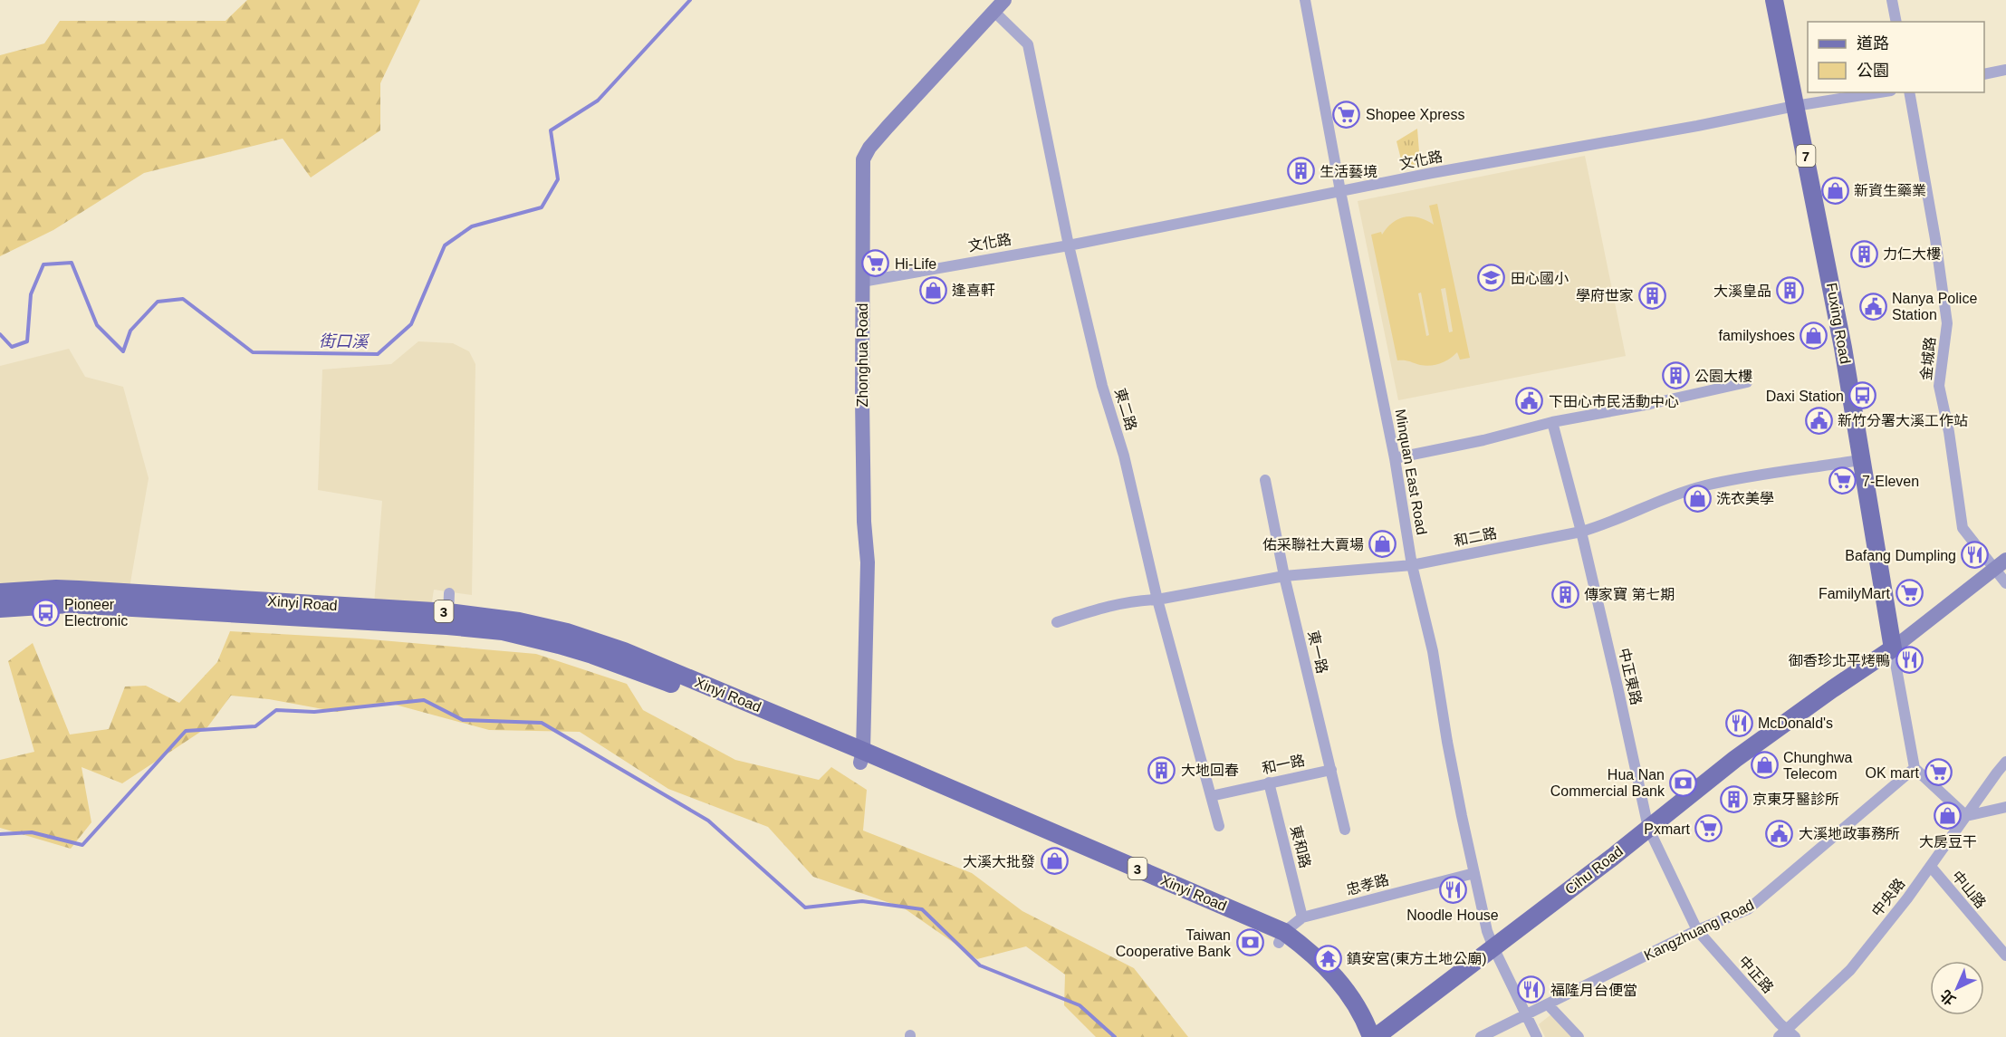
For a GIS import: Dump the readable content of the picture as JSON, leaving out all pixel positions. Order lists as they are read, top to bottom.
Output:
{
  "streets": {
    "main road": [
      "7",
      "Fuxing Road",
      "Xinyi Road",
      "3",
      "Cihu Road"
    ],
    "street": [
      "文化路",
      "Zhonghua Road",
      "金城路",
      "東二路",
      "Minquan East Road",
      "和二路",
      "東一路",
      "中正東路",
      "和一路",
      "東和路",
      "忠孝路",
      "中山路",
      "中央路",
      "Kangzhuang Road",
      "中正路"
    ]
  },
  "crossings": [
    ["文化路", "Fuxing Road"],
    ["文化路", "Zhonghua Road"],
    ["文化路", "東二路"],
    ["文化路", "Minquan East Road"],
    ["Fuxing Road", "和二路"],
    ["Fuxing Road", "Cihu Road"],
    ["Zhonghua Road", "東二路"],
    ["Zhonghua Road", "Xinyi Road"],
    ["東二路", "和二路"],
    ["東二路", "和一路"],
    ["Minquan East Road", "和二路"],
    ["Minquan East Road", "Cihu Road"],
    ["Minquan East Road", "忠孝路"],
    ["Minquan East Road", "Kangzhuang Road"],
    ["和二路", "東一路"],
    ["和二路", "中正東路"],
    ["Xinyi Road", "忠孝路"],
    ["東一路", "和一路"],
    ["中正東路", "Cihu Road"],
    ["中正東路", "Kangzhuang Road"],
    ["中正東路", "中正路"],
    ["和一路", "東和路"],
    ["東和路", "忠孝路"],
    ["中山路", "中央路"],
    ["中央路", "中正路"],
    ["Kangzhuang Road", "中正路"]
  ],
  "water": ["街口溪"],
  "places": {
    "supermarket": [
      "Shopee Xpress",
      "Hi-Life",
      "7-Eleven",
      "FamilyMart",
      "OK mart",
      "Pxmart"
    ],
    "building": [
      "生活藝境",
      "力仁大樓",
      "大溪皇品",
      "學府世家",
      "公園大樓",
      "傳家寶 第七期",
      "大地回春",
      "京東牙醫診所"
    ],
    "shop": [
      "新資生藥業",
      "逢喜軒",
      "familyshoes",
      "洗衣美學",
      "佑采聯社大賣場",
      "Chunghwa Telecom",
      "大房豆干",
      "大溪大批發"
    ],
    "school or university": ["田心國小"],
    "public building": [
      "Nanya Police Station",
      "下田心市民活動中心",
      "新竹分署大溪工作站",
      "大溪地政事務所"
    ],
    "bus stop": ["Daxi Station", "Pioneer Electronic"],
    "restaurant": [
      "Bafang Dumpling",
      "御香珍北平烤鴨",
      "McDonald's",
      "Noodle House",
      "福隆月台便當"
    ],
    "bank": ["Hua Nan Commercial Bank", "Taiwan Cooperative Bank"],
    "temple": ["鎮安宮(東方土地公廟)"]
  },
  "legend": ["道路", "公園"],
  "north": "bottom left"
}
